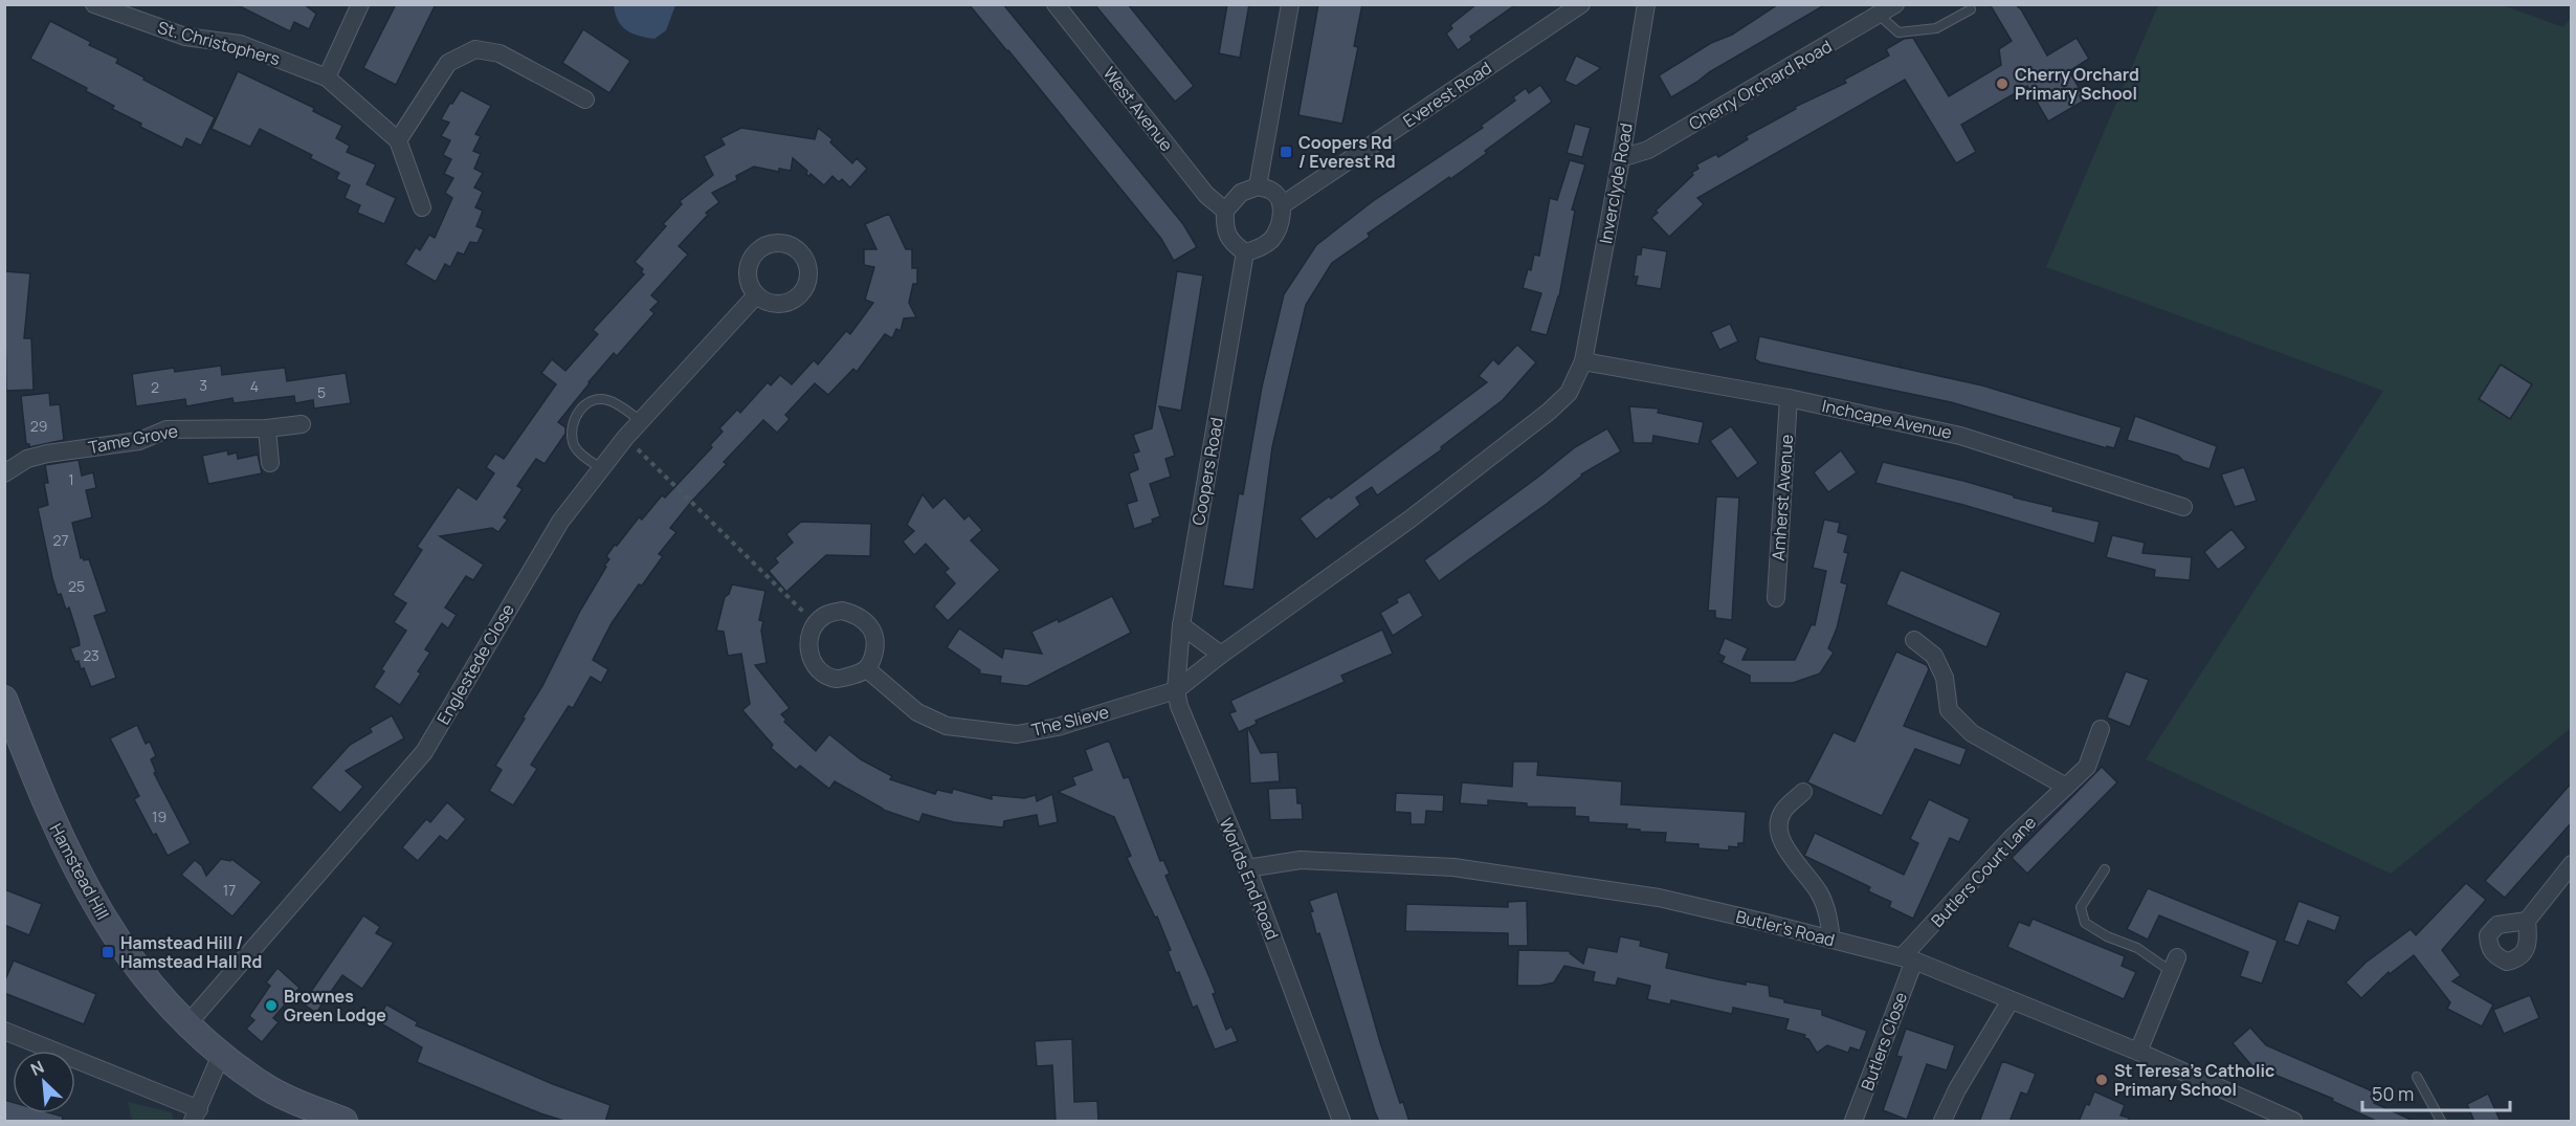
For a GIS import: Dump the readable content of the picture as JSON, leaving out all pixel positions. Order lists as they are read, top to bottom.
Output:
{
  "streets": {
    "main road": ["Hamstead Hill"],
    "street": [
      "St. Christophers",
      "Cherry Orchard Road",
      "Everest Road",
      "West Avenue",
      "Inverclyde Road",
      "Inchcape Avenue",
      "Tame Grove",
      "Coopers Road",
      "Amherst Avenue",
      "Englestede Close",
      "The Slieve",
      "Butlers Court Lane",
      "Worlds End Road",
      "Butler's Road",
      "Butlers Close"
    ]
  },
  "crossings": [
    ["Cherry Orchard Road", "Inverclyde Road"],
    ["Everest Road", "West Avenue"],
    ["Everest Road", "Coopers Road"],
    ["West Avenue", "Coopers Road"],
    ["Inverclyde Road", "Inchcape Avenue"],
    ["Inchcape Avenue", "Amherst Avenue"],
    ["Coopers Road", "The Slieve"],
    ["Coopers Road", "Worlds End Road"],
    ["Englestede Close", "Hamstead Hill"],
    ["The Slieve", "Worlds End Road"],
    ["Butlers Court Lane", "Butler's Road"],
    ["Butlers Court Lane", "Butlers Close"],
    ["Worlds End Road", "Butler's Road"],
    ["Butler's Road", "Butlers Close"]
  ],
  "places": {
    "other": ["Cherry Orchard Primary School", "Brownes Green Lodge", "St Teresa's Catholic Primary School"],
    "transit": ["Coopers Rd / Everest Rd", "Hamstead Hill / Hamstead Hall Rd"]
  },
  "house_numbers": [
    "3",
    "4",
    "2",
    "5",
    "29",
    "1",
    "27",
    "25",
    "23",
    "19",
    "17"
  ],
  "scale_bar": "50 m",
  "north": "top left"
}
